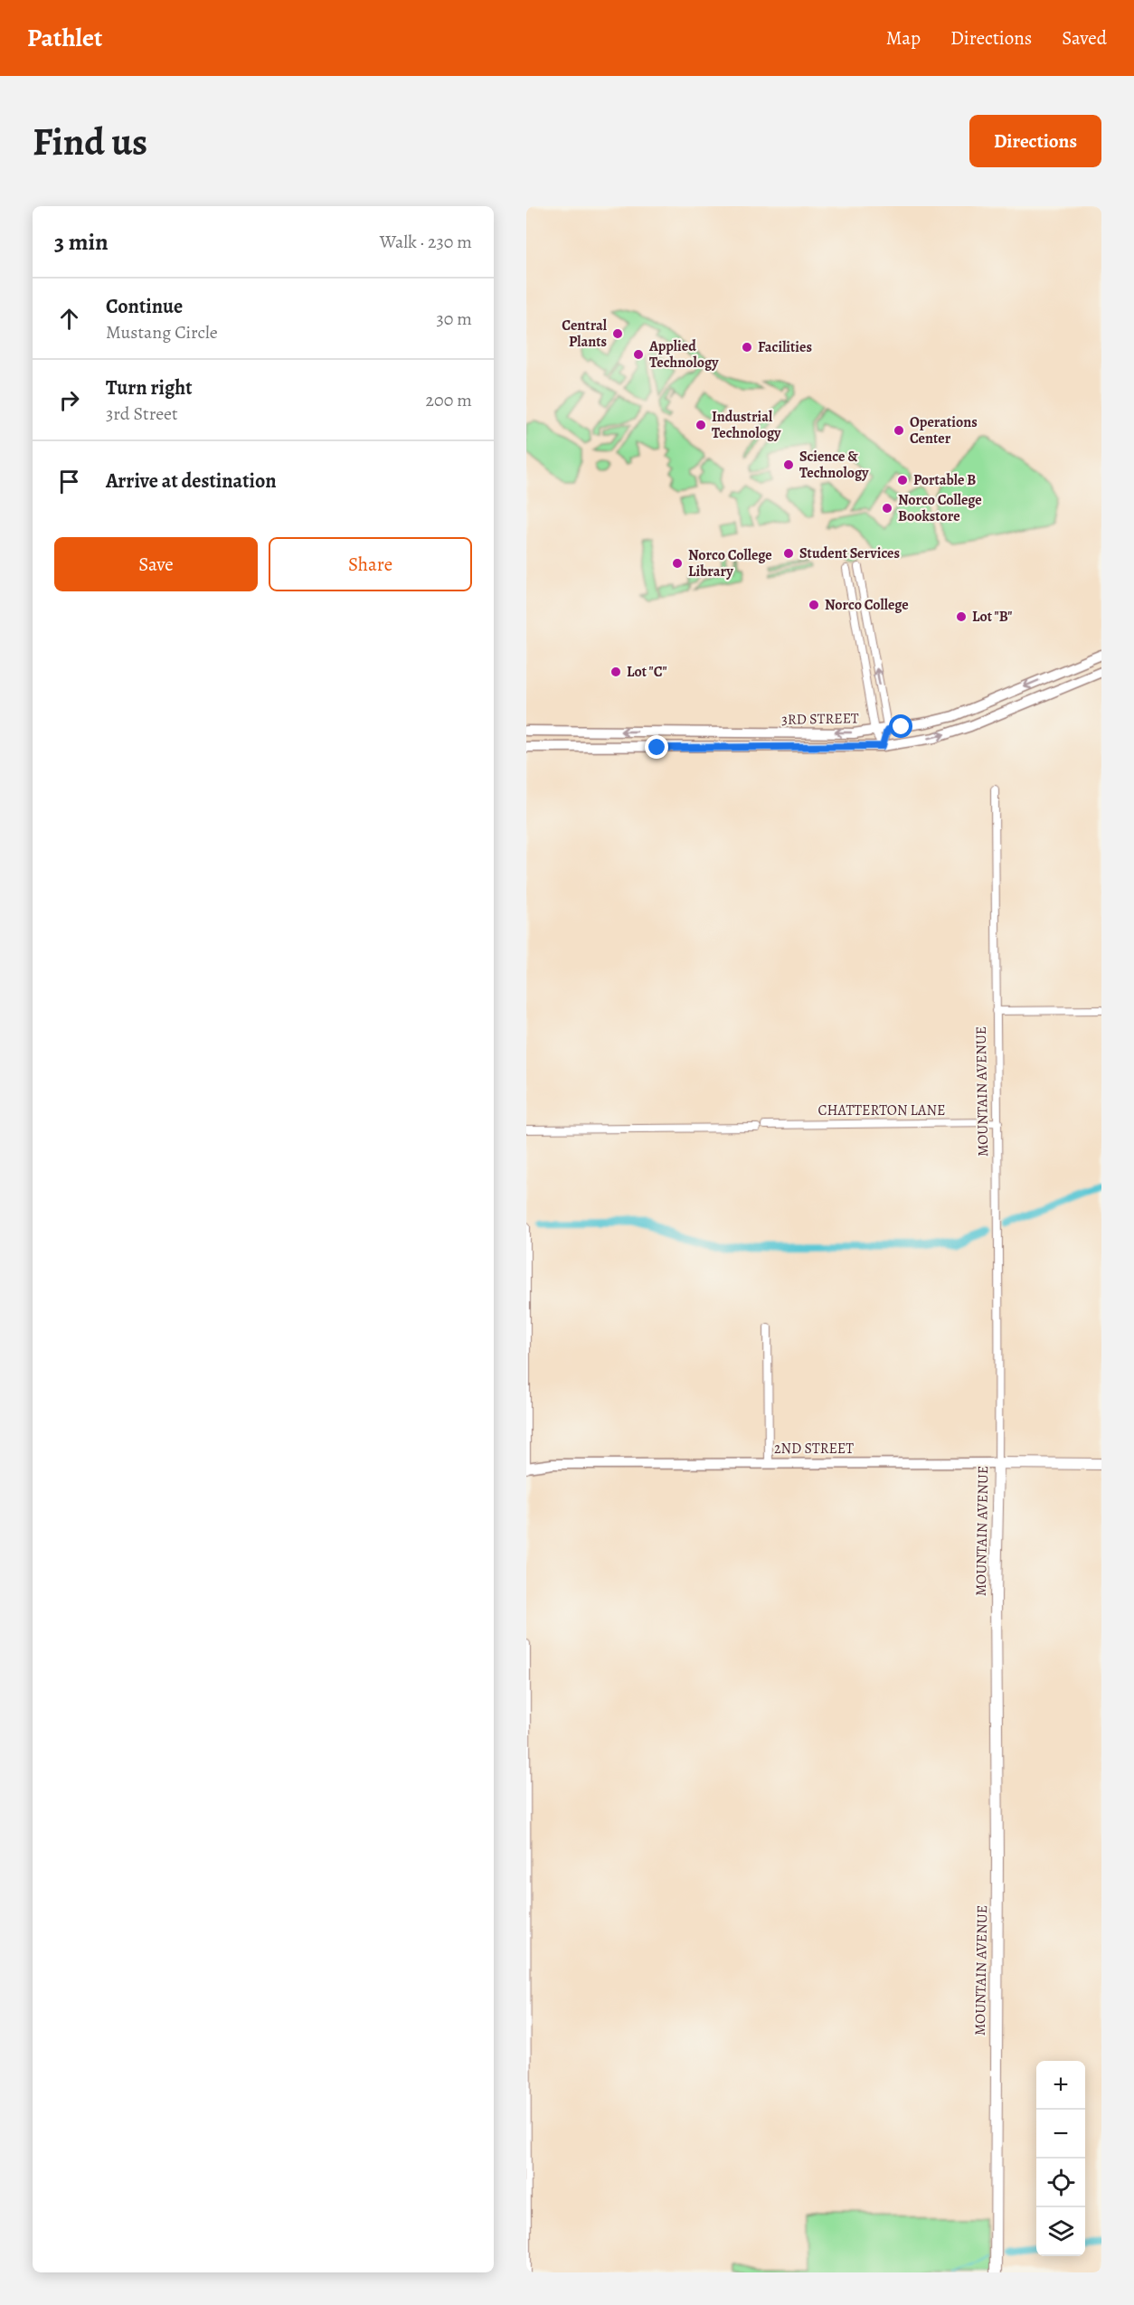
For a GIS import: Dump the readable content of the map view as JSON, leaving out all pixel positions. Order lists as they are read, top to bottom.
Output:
{
  "streets": {
    "main road": ["MOUNTAIN AVENUE", "2ND STREET"],
    "street": ["3RD STREET", "CHATTERTON LANE"]
  },
  "crossings": [
    ["MOUNTAIN AVENUE", "CHATTERTON LANE"],
    ["MOUNTAIN AVENUE", "2ND STREET"]
  ],
  "places": [
    "Central Plants",
    "Facilities",
    "Applied Technology",
    "Industrial Technology",
    "Operations Center",
    "Science & Technology",
    "Portable B",
    "Norco College Bookstore",
    "Student Services",
    "Norco College Library",
    "Norco College",
    "Lot \"B\"",
    "Lot \"C\""
  ],
  "page": {
    "header": "Pathlet",
    "nav": ["Map", "Directions", "Saved"],
    "buttons": [
      "Directions",
      ["Save", "Share"]
    ],
    "title": "Find us",
    "heading": ["3 min", "Walk · 230 m"],
    "list": [
      ["Continue", "Mustang Circle", "30 m"],
      ["Turn right", "3rd Street", "200 m"],
      "Arrive at destination"
    ],
    "map_buttons": ["+", "−"]
  }
}
